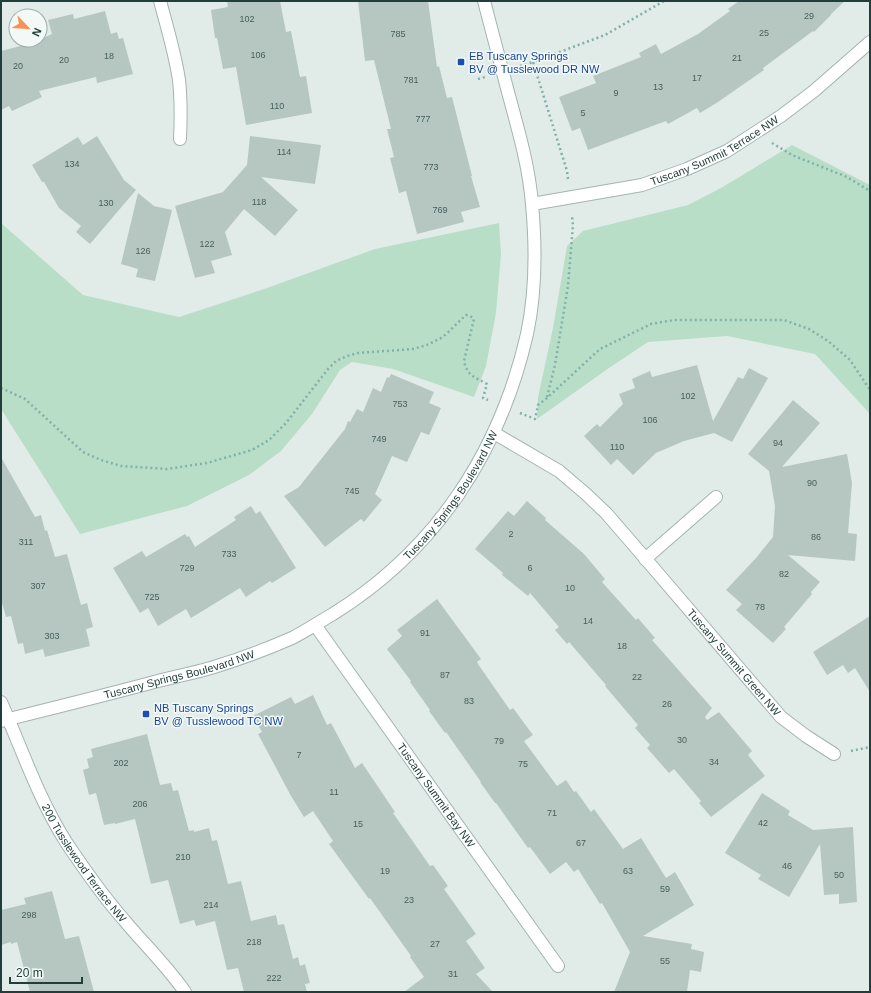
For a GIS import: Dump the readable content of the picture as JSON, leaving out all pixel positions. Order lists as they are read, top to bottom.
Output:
{
  "streets": {
    "street": [
      "Tuscany Summit Terrace NW",
      "Tuscany Springs Boulevard NW",
      "Tuscany Summit Green NW",
      "Tuscany Summit Bay NW",
      "200 Tusslewood Terrace NW"
    ]
  },
  "crossings": [
    ["Tuscany Summit Terrace NW", "Tuscany Springs Boulevard NW"],
    ["Tuscany Springs Boulevard NW", "Tuscany Summit Green NW"],
    ["Tuscany Springs Boulevard NW", "Tuscany Summit Bay NW"],
    ["Tuscany Springs Boulevard NW", "200 Tusslewood Terrace NW"]
  ],
  "places": {
    "transit": ["EB Tuscany Springs BV @ Tusslewood DR NW", "NB Tuscany Springs BV @ Tusslewood TC NW"]
  },
  "house_numbers": [
    "29",
    "102",
    "25",
    "785",
    "106",
    "18",
    "21",
    "20",
    "20",
    "17",
    "781",
    "13",
    "9",
    "110",
    "5",
    "777",
    "114",
    "134",
    "773",
    "118",
    "130",
    "769",
    "122",
    "126",
    "102",
    "753",
    "106",
    "749",
    "94",
    "110",
    "90",
    "745",
    "2",
    "86",
    "311",
    "733",
    "729",
    "6",
    "82",
    "307",
    "10",
    "725",
    "78",
    "14",
    "91",
    "303",
    "18",
    "87",
    "22",
    "83",
    "26",
    "30",
    "79",
    "7",
    "34",
    "202",
    "75",
    "11",
    "206",
    "71",
    "42",
    "15",
    "67",
    "210",
    "46",
    "19",
    "63",
    "50",
    "59",
    "23",
    "214",
    "298",
    "218",
    "27",
    "55",
    "31",
    "222"
  ],
  "scale_bar": "20 m",
  "north": "bottom right"
}
